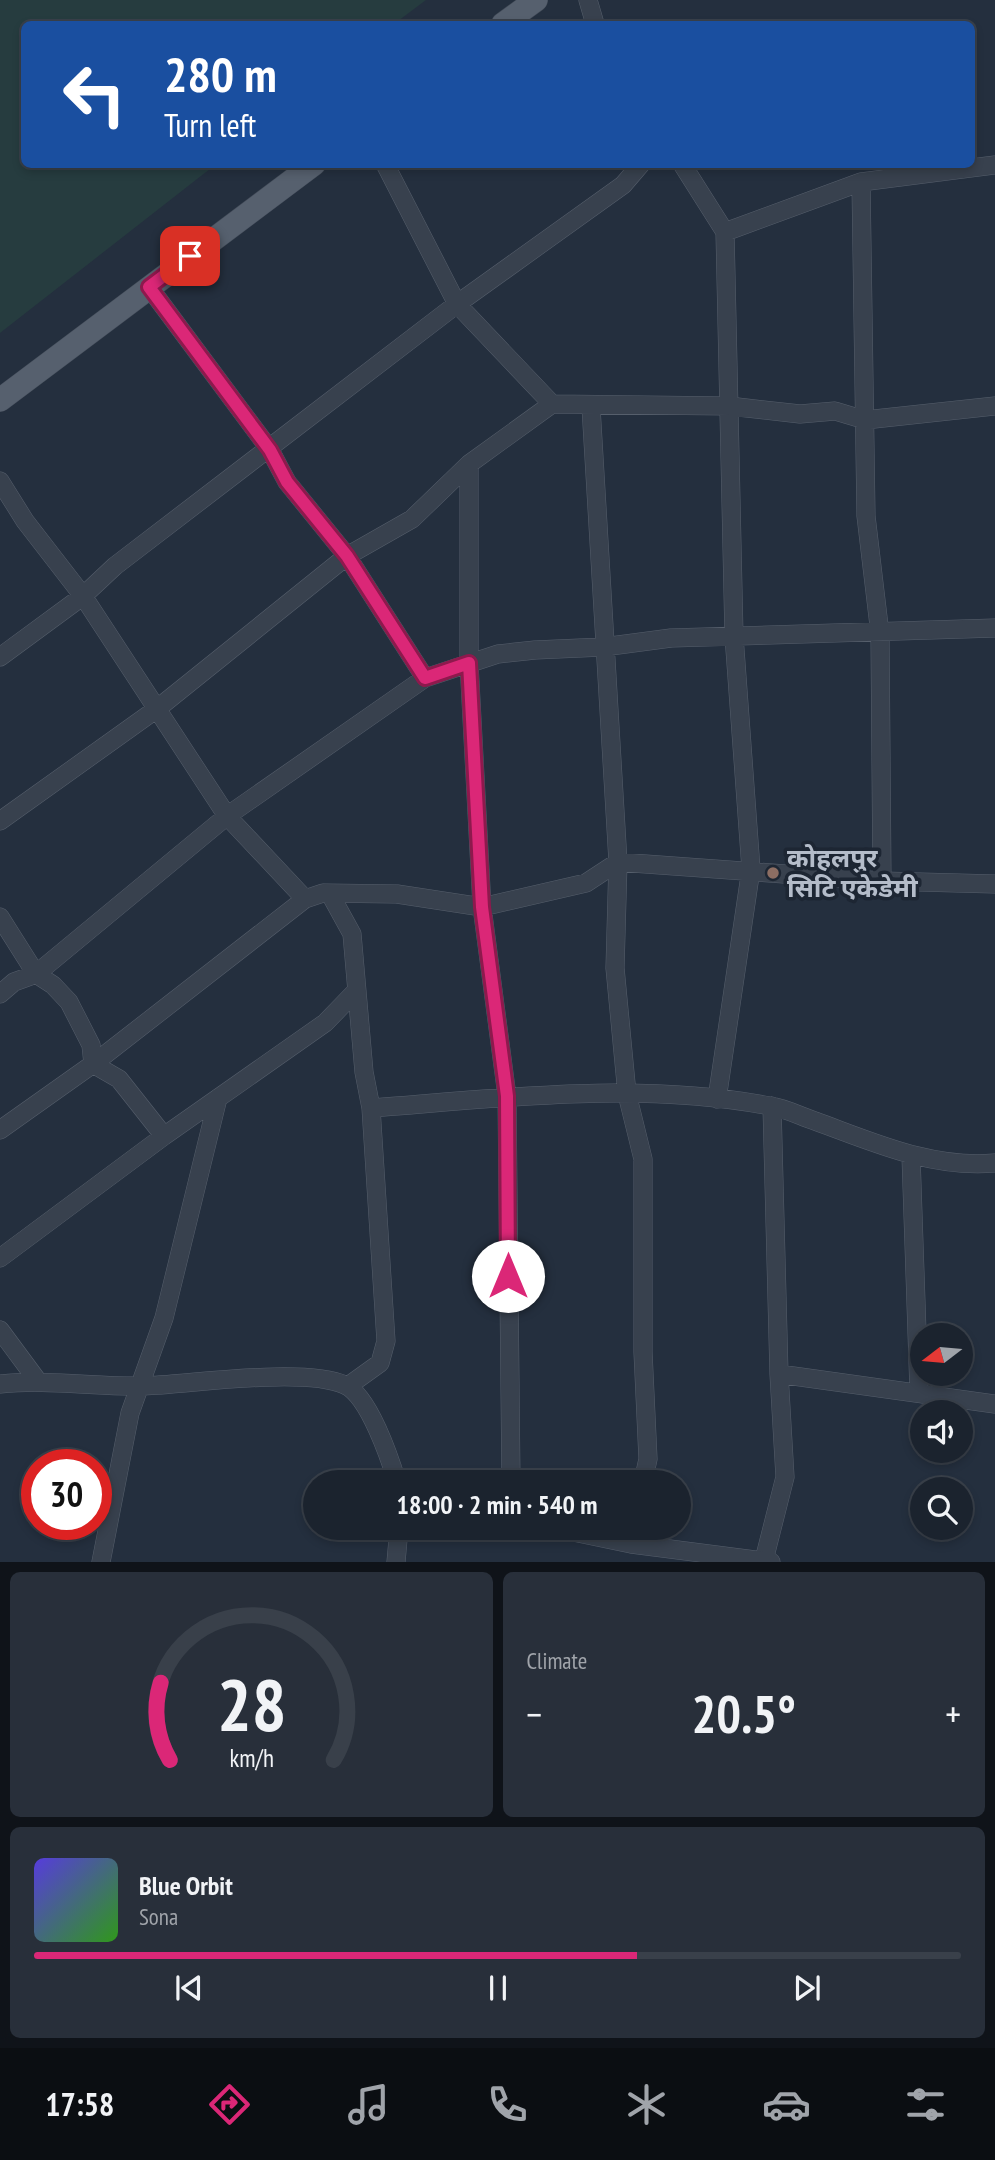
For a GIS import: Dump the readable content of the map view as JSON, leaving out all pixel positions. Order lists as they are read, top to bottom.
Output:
{
  "places": ["कोहलपुर सिटि एकेडेमी"],
  "north": "left",
  "page": {
    "turn": ["280 m", "Turn left"],
    "limit": "30",
    "trip": "18:00 · 2 min · 540 m",
    "tile": "Climate",
    "heat": ["−", "20.5°", "+"],
    "song": ["Blue Orbit", "Sona"],
    "tabs": "17:58",
    "gauge": ["28", "km/h"]
  }
}
